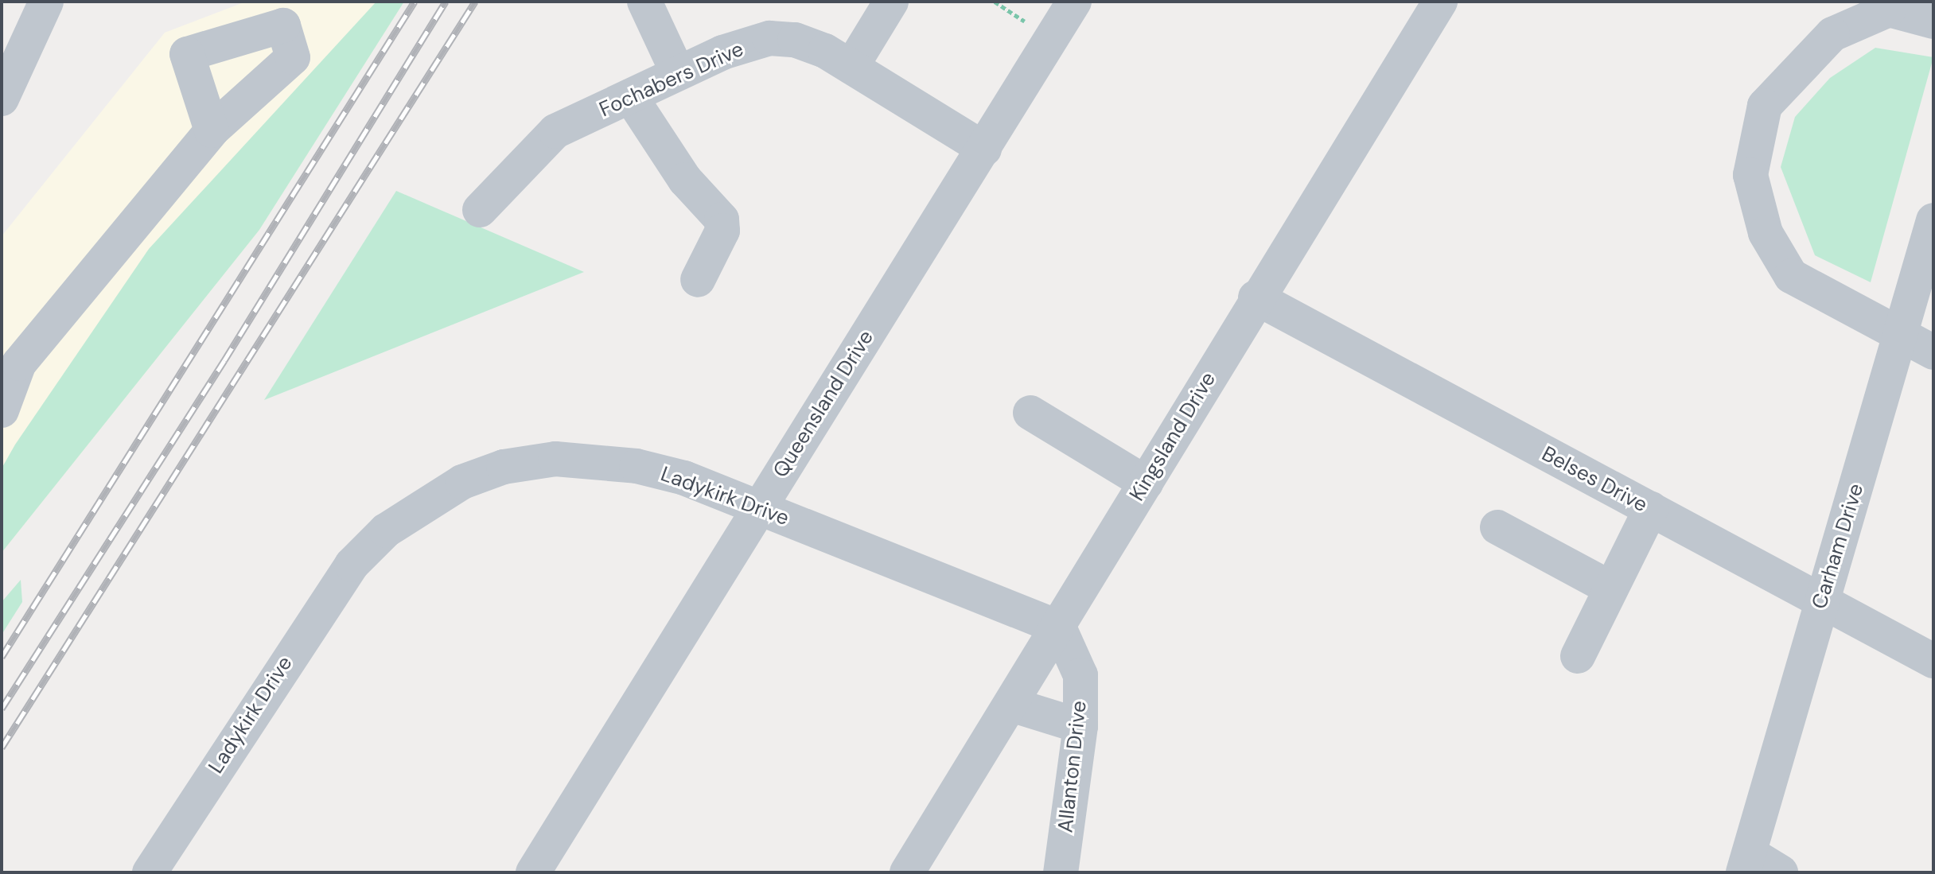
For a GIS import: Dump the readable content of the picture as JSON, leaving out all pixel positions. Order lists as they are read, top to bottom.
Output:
{
  "streets": {
    "street": [
      "Fochabers Drive",
      "Queensland Drive",
      "Kingsland Drive",
      "Belses Drive",
      "Ladykirk Drive",
      "Carham Drive",
      "Allanton Drive"
    ]
  },
  "crossings": [
    ["Fochabers Drive", "Queensland Drive"],
    ["Queensland Drive", "Ladykirk Drive"],
    ["Kingsland Drive", "Belses Drive"],
    ["Kingsland Drive", "Ladykirk Drive"],
    ["Kingsland Drive", "Allanton Drive"],
    ["Belses Drive", "Carham Drive"],
    ["Ladykirk Drive", "Allanton Drive"]
  ]
}
